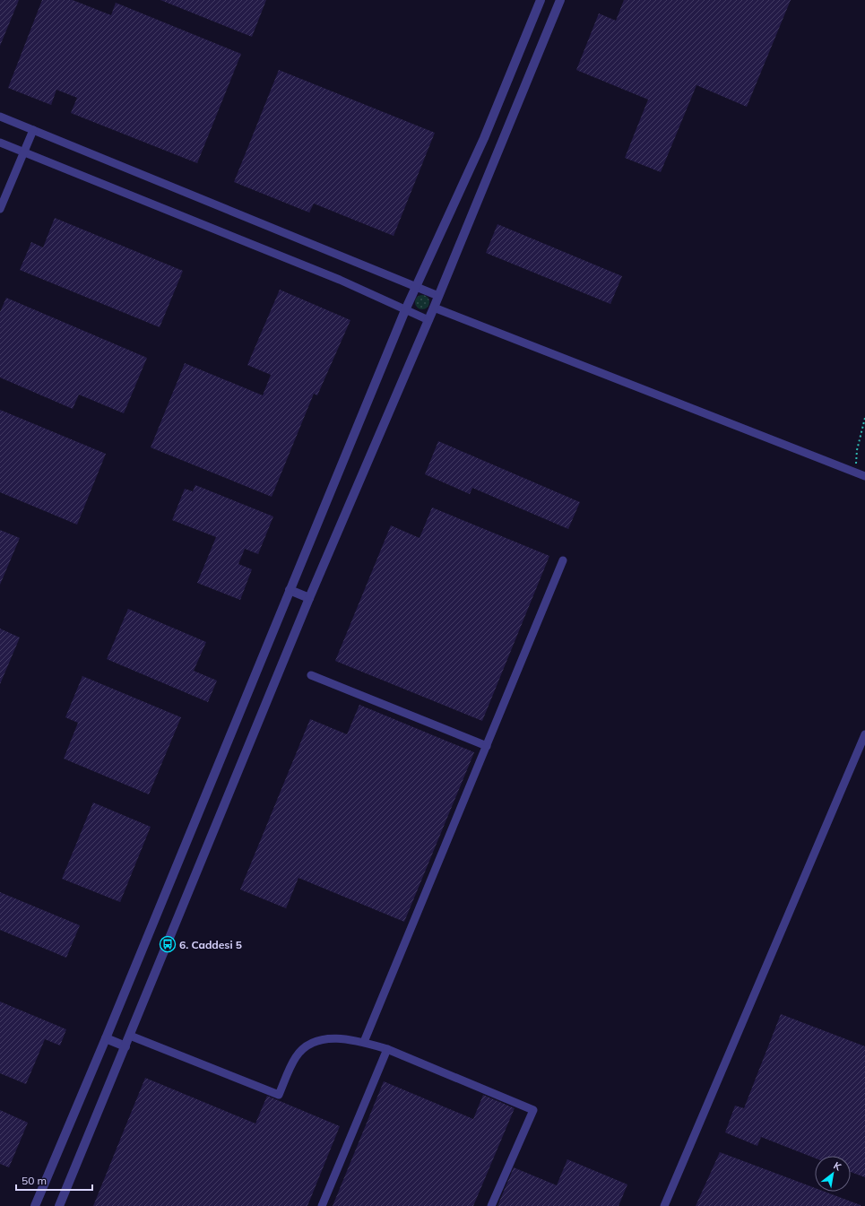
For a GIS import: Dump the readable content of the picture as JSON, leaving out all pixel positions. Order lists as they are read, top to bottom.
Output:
{
  "places": {
    "bus stop": ["6. Caddesi 5"]
  },
  "scale_bar": "50 m",
  "north": "top right"
}
